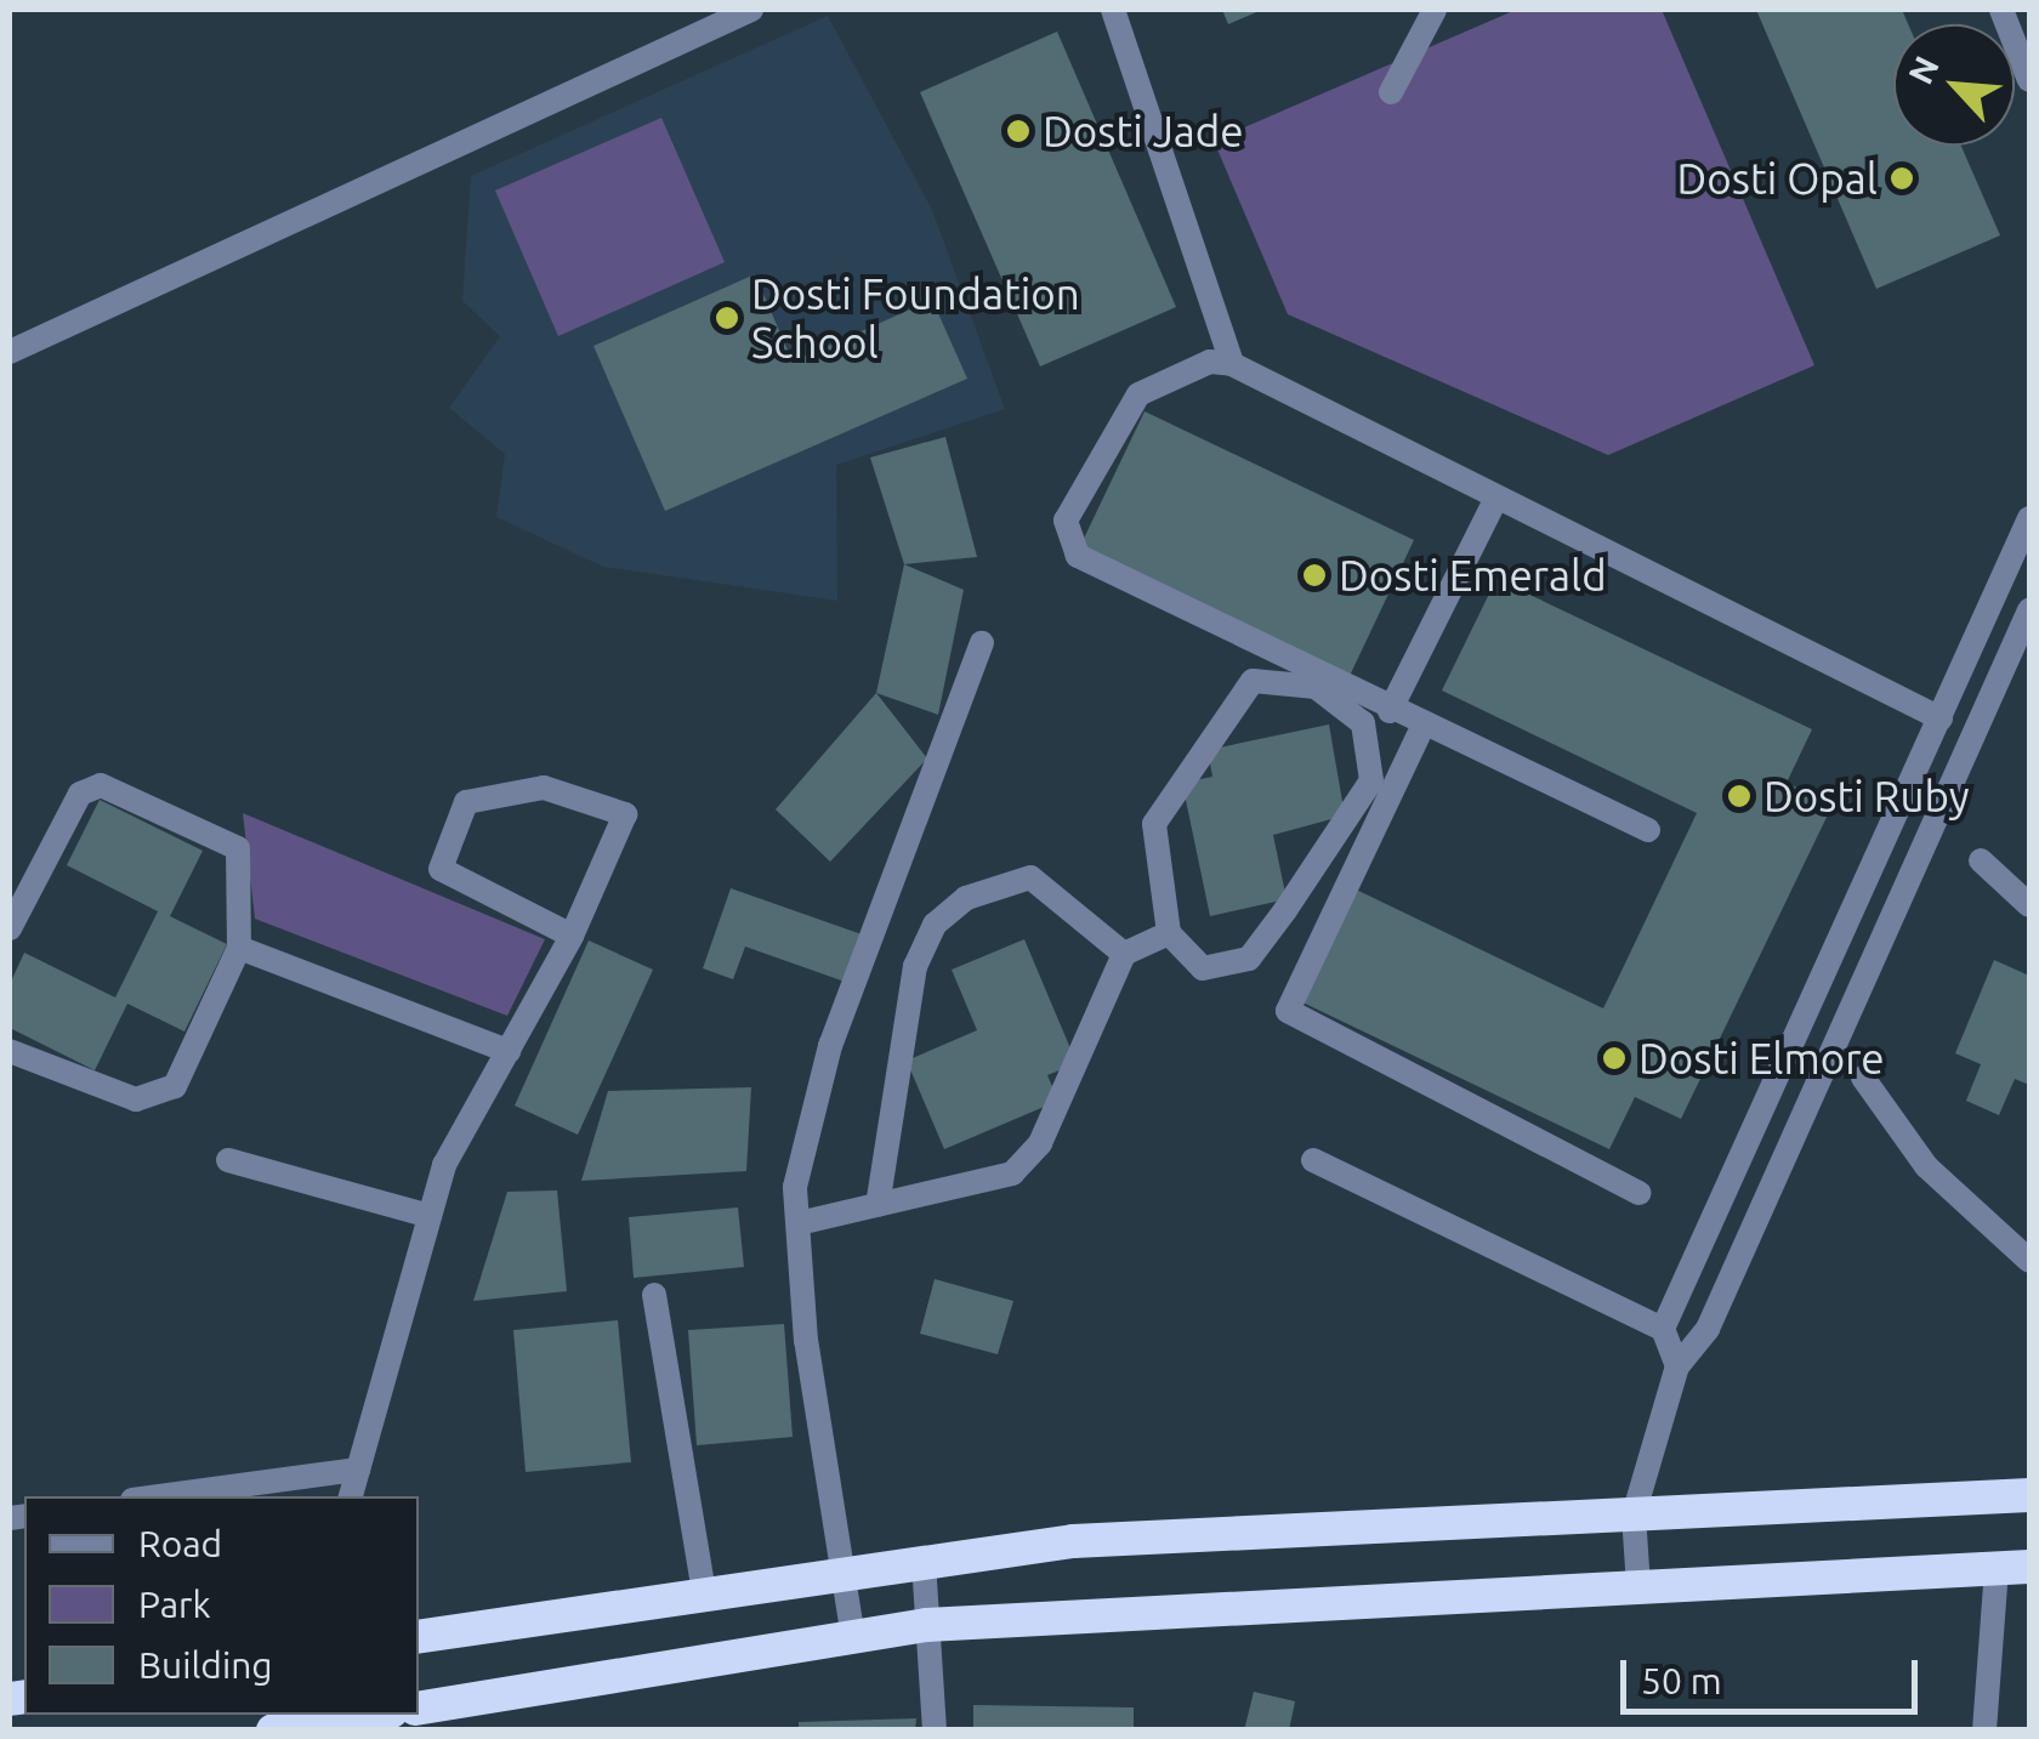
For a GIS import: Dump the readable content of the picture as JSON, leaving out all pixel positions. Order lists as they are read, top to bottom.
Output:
{
  "places": [
    "Dosti Jade",
    "Dosti Opal",
    "Dosti Foundation School",
    "Dosti Emerald",
    "Dosti Ruby",
    "Dosti Elmore"
  ],
  "legend": ["Road", "Park", "Building"],
  "scale_bar": "50 m",
  "north": "top left"
}
